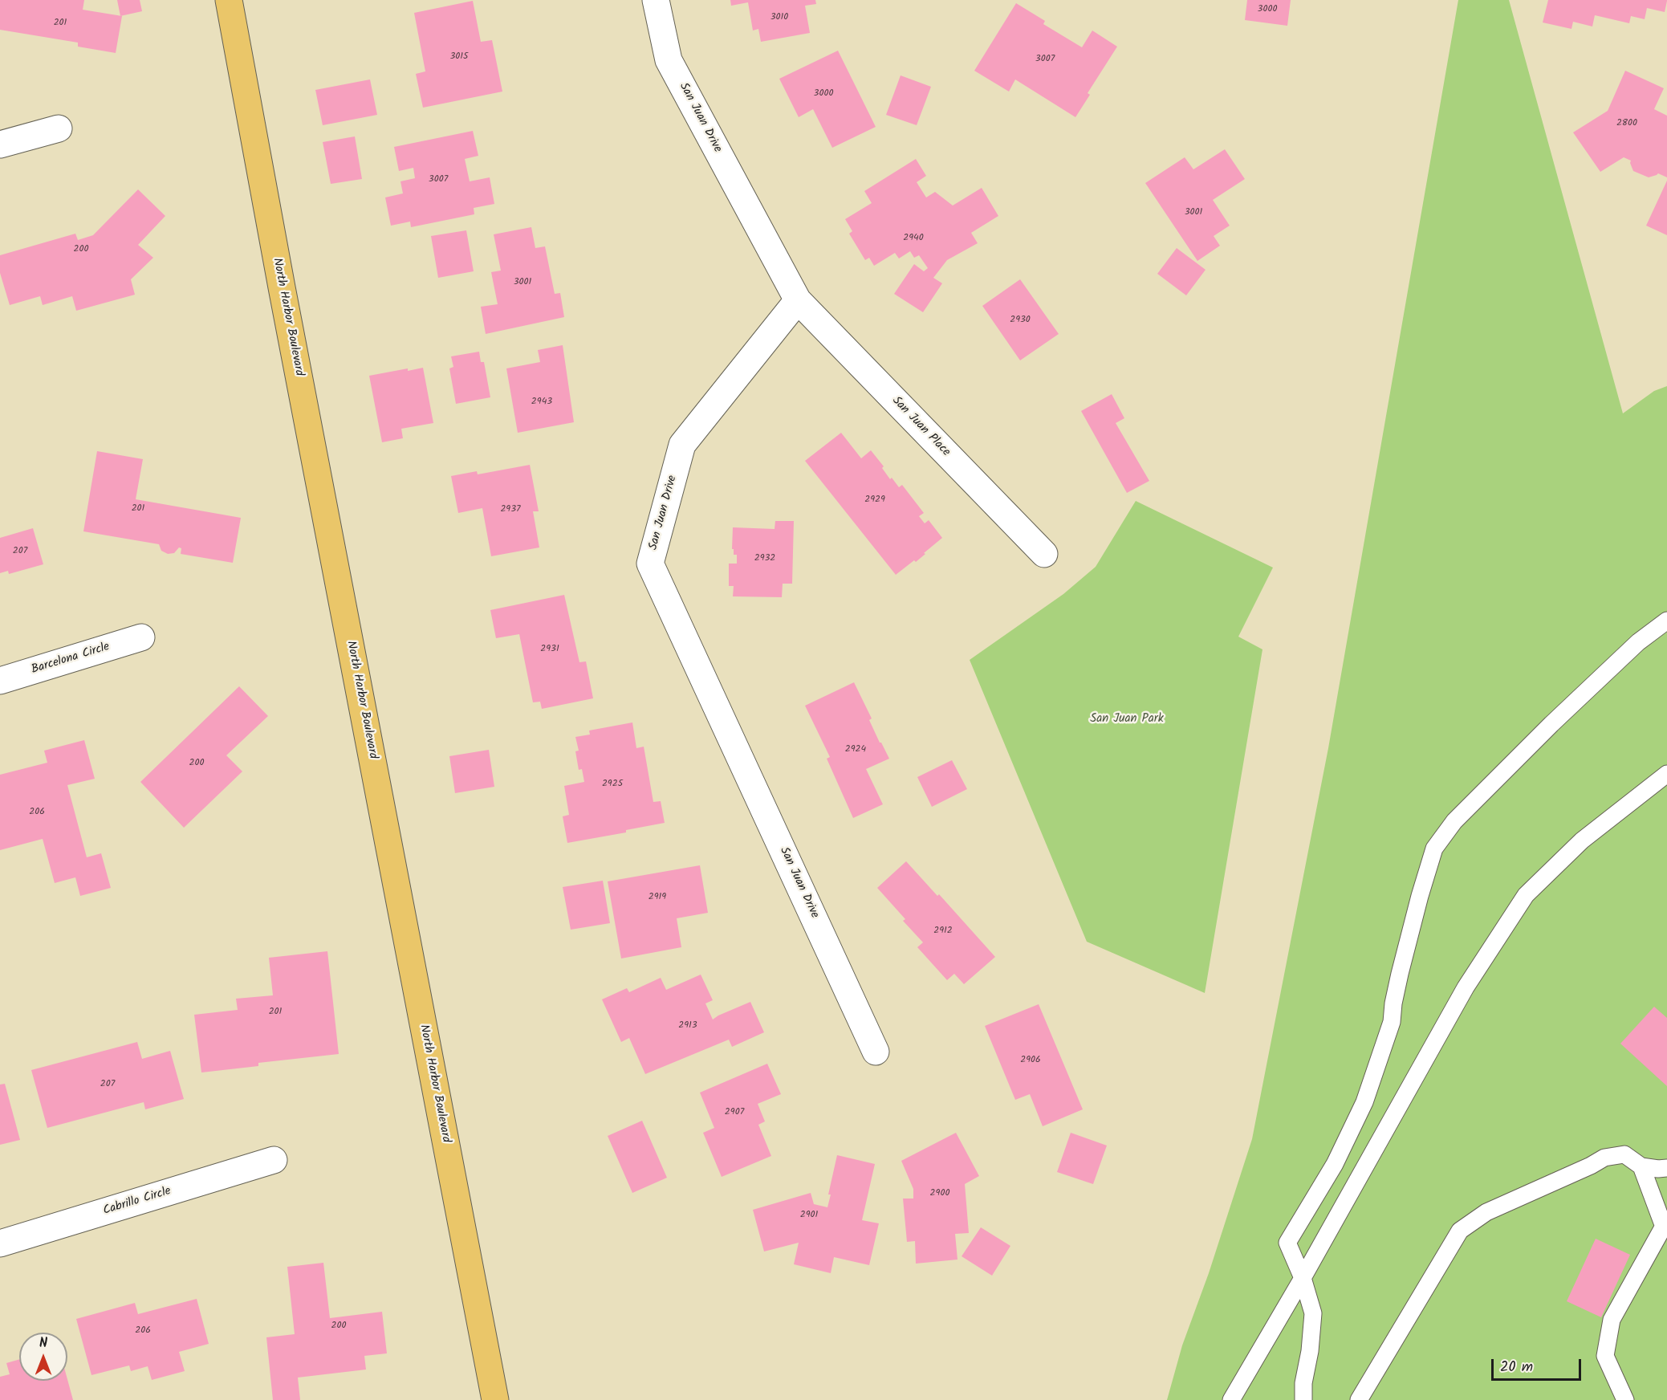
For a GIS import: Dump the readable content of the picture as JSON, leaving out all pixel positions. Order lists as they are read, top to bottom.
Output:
{
  "streets": {
    "main road": ["North Harbor Boulevard"],
    "street": [
      "San Juan Drive",
      "San Juan Place",
      "Barcelona Circle",
      "Cabrillo Circle"
    ]
  },
  "crossings": [
    ["San Juan Drive", "San Juan Place"]
  ],
  "parks": ["San Juan Park"],
  "house_numbers": [
    "3000",
    "3010",
    "201",
    "3015",
    "3007",
    "3000",
    "2800",
    "3007",
    "3001",
    "2940",
    "200",
    "3001",
    "2930",
    "2943",
    "2929",
    "201",
    "2937",
    "207",
    "2932",
    "2931",
    "2924",
    "200",
    "2925",
    "206",
    "2919",
    "2912",
    "201",
    "2913",
    "2906",
    "207",
    "2907",
    "2900",
    "2901",
    "200",
    "206"
  ],
  "scale_bar": "20 m",
  "north": "top"
}
